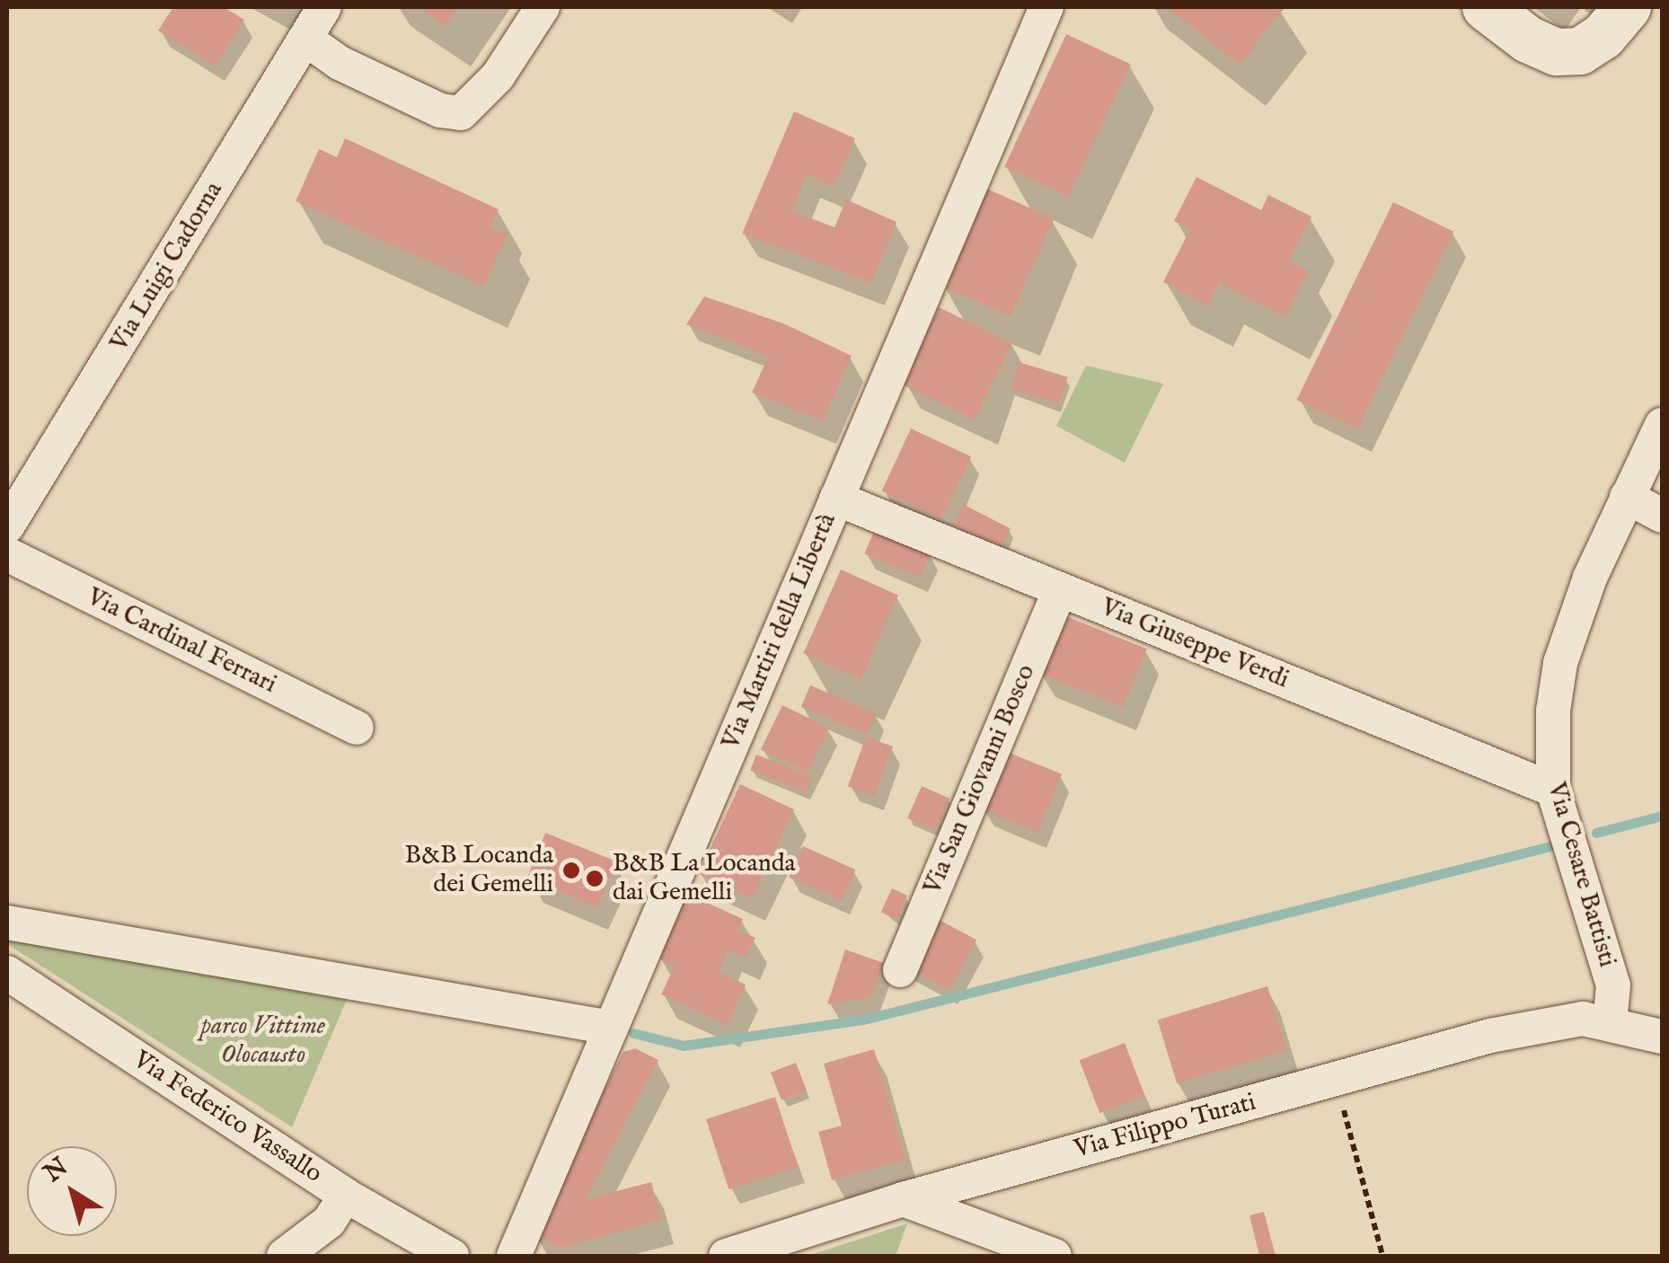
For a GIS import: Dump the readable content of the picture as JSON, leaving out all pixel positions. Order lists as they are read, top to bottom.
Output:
{
  "streets": {
    "street": [
      "Via Luigi Cadorna",
      "Via Martiri della Libertà",
      "Via Cardinal Ferrari",
      "Via Giuseppe Verdi",
      "Via San Giovanni Bosco",
      "Via Cesare Battisti",
      "Via Federico Vassallo",
      "Via Filippo Turati"
    ]
  },
  "crossings": [
    ["Via Martiri della Libertà", "Via Giuseppe Verdi"],
    ["Via Giuseppe Verdi", "Via San Giovanni Bosco"],
    ["Via Giuseppe Verdi", "Via Cesare Battisti"],
    ["Via Cesare Battisti", "Via Filippo Turati"]
  ],
  "parks": ["parco Vittime Olocausto"],
  "places": ["B&B Locanda dei Gemelli", "B&B La Locanda dai Gemelli"],
  "north": "top left"
}
